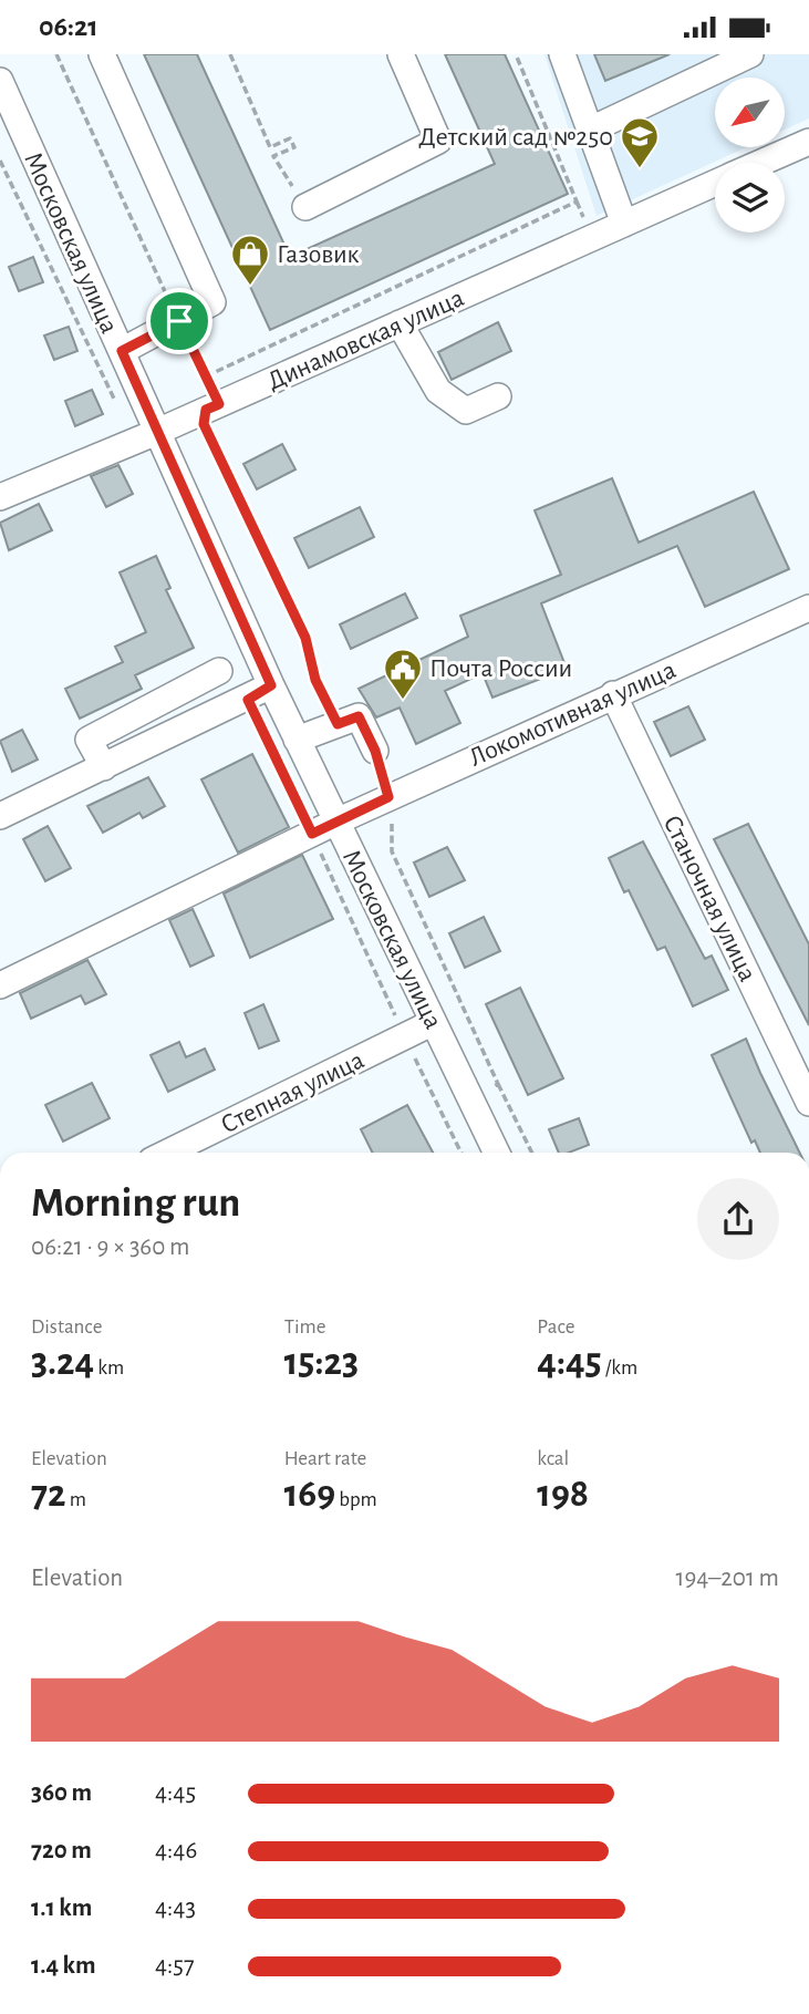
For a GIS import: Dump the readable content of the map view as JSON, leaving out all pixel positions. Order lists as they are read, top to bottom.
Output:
{
  "streets": {
    "street": [
      "Московская улица",
      "Динамовская улица",
      "Локомотивная улица",
      "Станочная улица",
      "Степная улица"
    ]
  },
  "crossings": [
    ["Московская улица", "Динамовская улица"],
    ["Московская улица", "Локомотивная улица"],
    ["Московская улица", "Степная улица"],
    ["Локомотивная улица", "Станочная улица"]
  ],
  "places": {
    "school or university": ["Детский сад №250"],
    "shop": ["Газовик"],
    "public building": ["Почта России"]
  },
  "north": "bottom left",
  "page": {
    "status": "06:21",
    "heading": ["Morning run", "06:21 · 9 × 360 m"],
    "stats": [
      ["Distance", "3.24 km"],
      ["Time", "15:23"],
      ["Pace", "4:45 /km"],
      ["Elevation", "72 m"],
      ["Heart rate", "169 bpm"],
      ["kcal", "198"]
    ],
    "chart": ["Elevation", "194–201 m"],
    "list": [
      {
        "name": "360 m",
        "note": "4:45"
      },
      {
        "name": "720 m",
        "note": "4:46"
      },
      {
        "name": "1.1 km",
        "note": "4:43"
      },
      {
        "name": "1.4 km",
        "note": "4:57"
      }
    ]
  }
}
